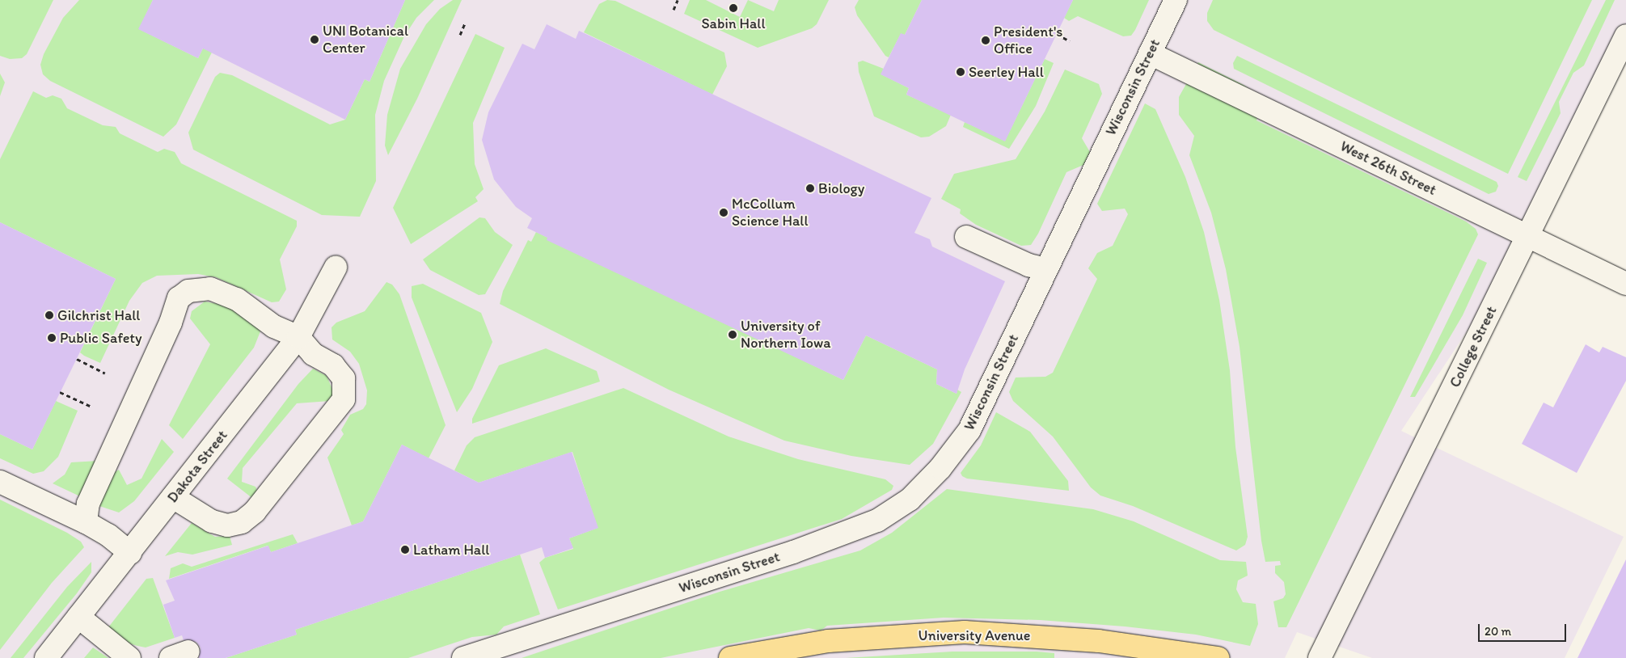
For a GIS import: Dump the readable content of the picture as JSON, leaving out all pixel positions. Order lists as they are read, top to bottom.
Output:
{
  "streets": {
    "main road": ["University Avenue"],
    "street": [
      "Wisconsin Street",
      "West 26th Street",
      "College Street",
      "Dakota Street"
    ]
  },
  "crossings": [
    ["Wisconsin Street", "West 26th Street"],
    ["West 26th Street", "College Street"]
  ],
  "places": [
    "Sabin Hall",
    "UNI Botanical Center",
    "President's Office",
    "Seerley Hall",
    "Biology",
    "McCollum Science Hall",
    "Gilchrist Hall",
    "University of Northern Iowa",
    "Public Safety",
    "Latham Hall"
  ],
  "scale_bar": "20 m"
}
